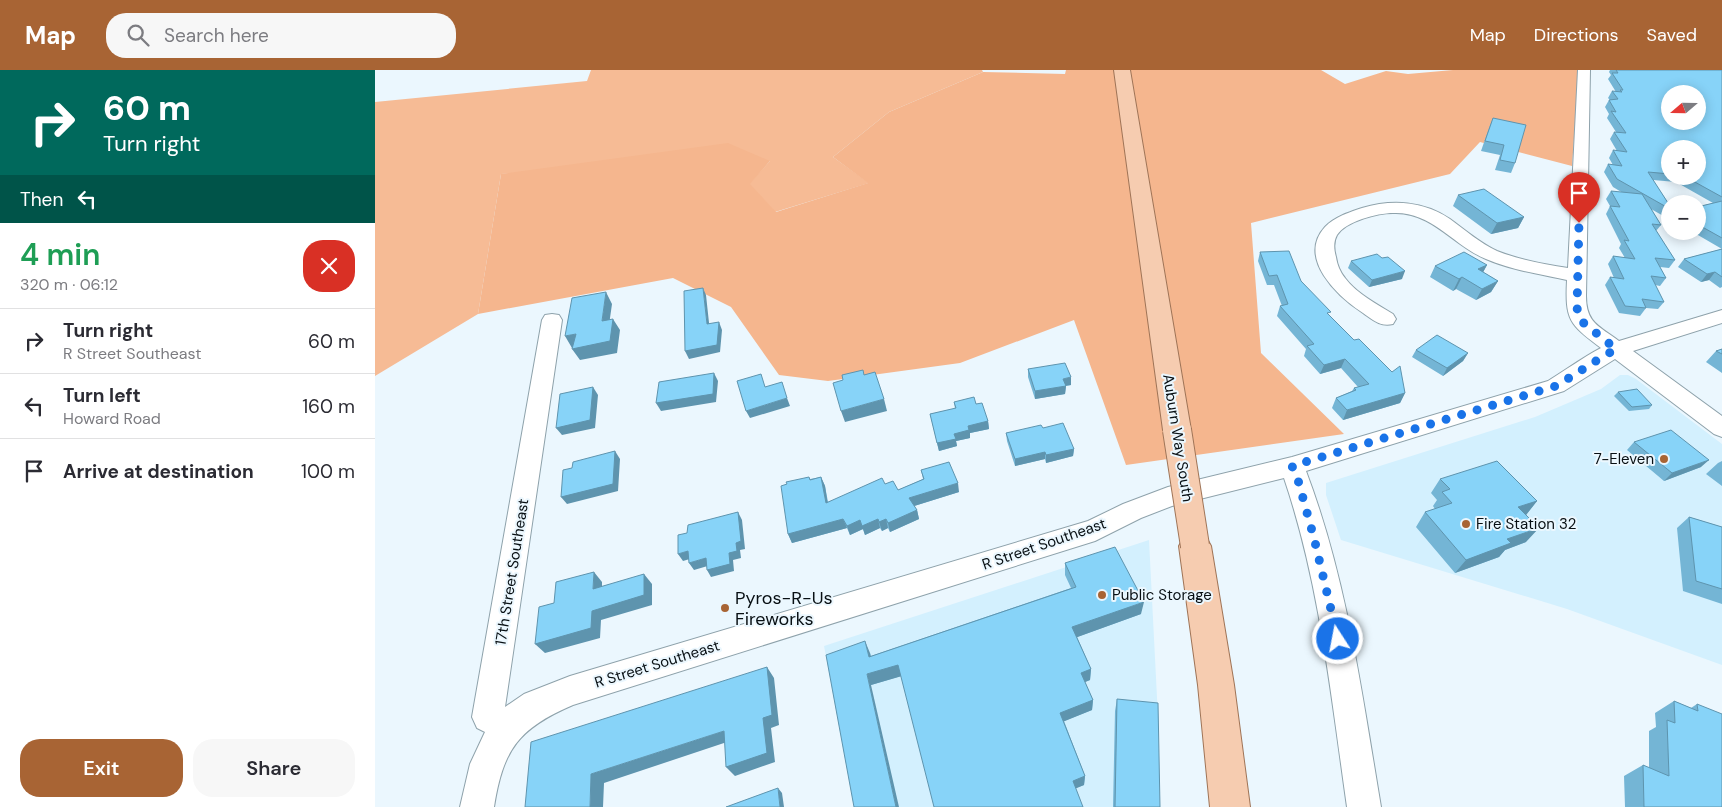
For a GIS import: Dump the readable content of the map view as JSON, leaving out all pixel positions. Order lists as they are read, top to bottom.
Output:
{
  "streets": {
    "main road": ["Auburn Way South"],
    "street": ["R Street Southeast", "17th Street Southeast"]
  },
  "crossings": [
    ["R Street Southeast", "17th Street Southeast"]
  ],
  "places": [
    "7-Eleven",
    "Fire Station 32",
    "Public Storage",
    "Pyros-R-Us Fireworks"
  ],
  "north": "left",
  "page": {
    "header": "Map",
    "search": "Search here",
    "nav": ["Map", "Directions", "Saved"],
    "turn": ["60 m", "Turn right"],
    "map_buttons": ["+", "−"],
    "then": "Then",
    "heading": ["4 min", "320 m · 06:12"],
    "list": [
      {
        "name": "Turn right",
        "note": "R Street Southeast",
        "value": "60 m"
      },
      {
        "name": "Turn left",
        "note": "Howard Road",
        "value": "160 m"
      },
      {
        "name": "Arrive at destination",
        "value": "100 m"
      }
    ],
    "buttons": ["Exit", "Share"]
  }
}
